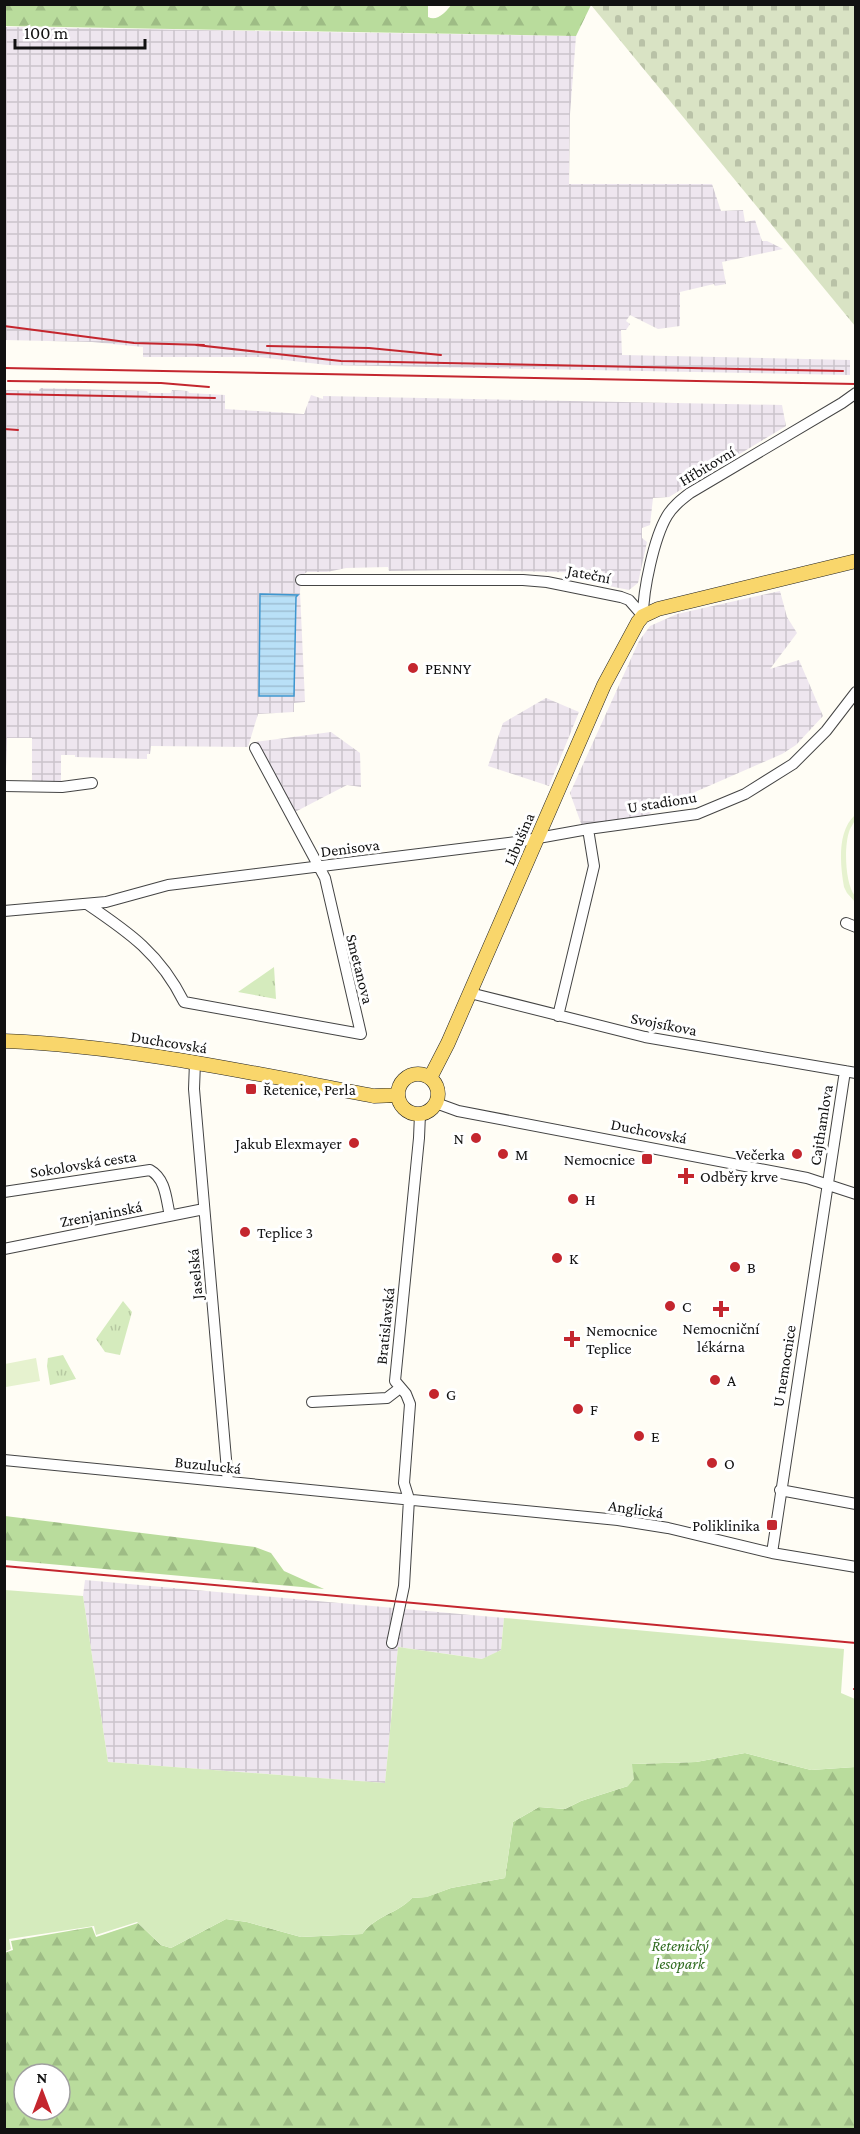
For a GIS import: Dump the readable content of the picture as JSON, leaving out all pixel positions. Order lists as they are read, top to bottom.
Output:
{
  "streets": {
    "main road": ["Libušina", "Duchcovská"],
    "street": [
      "Hřbitovní",
      "Jateční",
      "U stadionu",
      "Denisova",
      "Smetanova",
      "Svojsíkova",
      "Cajthamlova",
      "Sokolovská cesta",
      "Zrenjaninská",
      "Jaselská",
      "Bratislavská",
      "U nemocnice",
      "Buzulucká",
      "Anglická"
    ]
  },
  "crossings": [
    ["Hřbitovní", "Jateční"],
    ["Hřbitovní", "Libušina"],
    ["Jateční", "Libušina"],
    ["U stadionu", "Libušina"],
    ["U stadionu", "Denisova"],
    ["Libušina", "Denisova"],
    ["Libušina", "Svojsíkova"],
    ["Libušina", "Duchcovská"],
    ["Libušina", "Bratislavská"],
    ["Denisova", "Smetanova"],
    ["Svojsíkova", "Cajthamlova"],
    ["Duchcovská", "Cajthamlova"],
    ["Duchcovská", "Jaselská"],
    ["Duchcovská", "Bratislavská"],
    ["Duchcovská", "U nemocnice"],
    ["Cajthamlova", "U nemocnice"],
    ["Sokolovská cesta", "Zrenjaninská"],
    ["Zrenjaninská", "Jaselská"],
    ["Jaselská", "Buzulucká"],
    ["Bratislavská", "Buzulucká"],
    ["Bratislavská", "Anglická"],
    ["U nemocnice", "Anglická"],
    ["Buzulucká", "Anglická"]
  ],
  "parks": ["Řetenický lesopark"],
  "places": {
    "other": [
      "PENNY",
      "N",
      "Jakub Elexmayer",
      "M",
      "Večerka",
      "H",
      "Teplice 3",
      "K",
      "B",
      "C",
      "A",
      "G",
      "F",
      "E",
      "O"
    ],
    "transit": ["Řetenice, Perla", "Nemocnice", "Poliklinika"],
    "health": ["Odběry krve", "Nemocniční lékárna", "Nemocnice Teplice"]
  },
  "scale_bar": "100 m",
  "north": "top"
}
